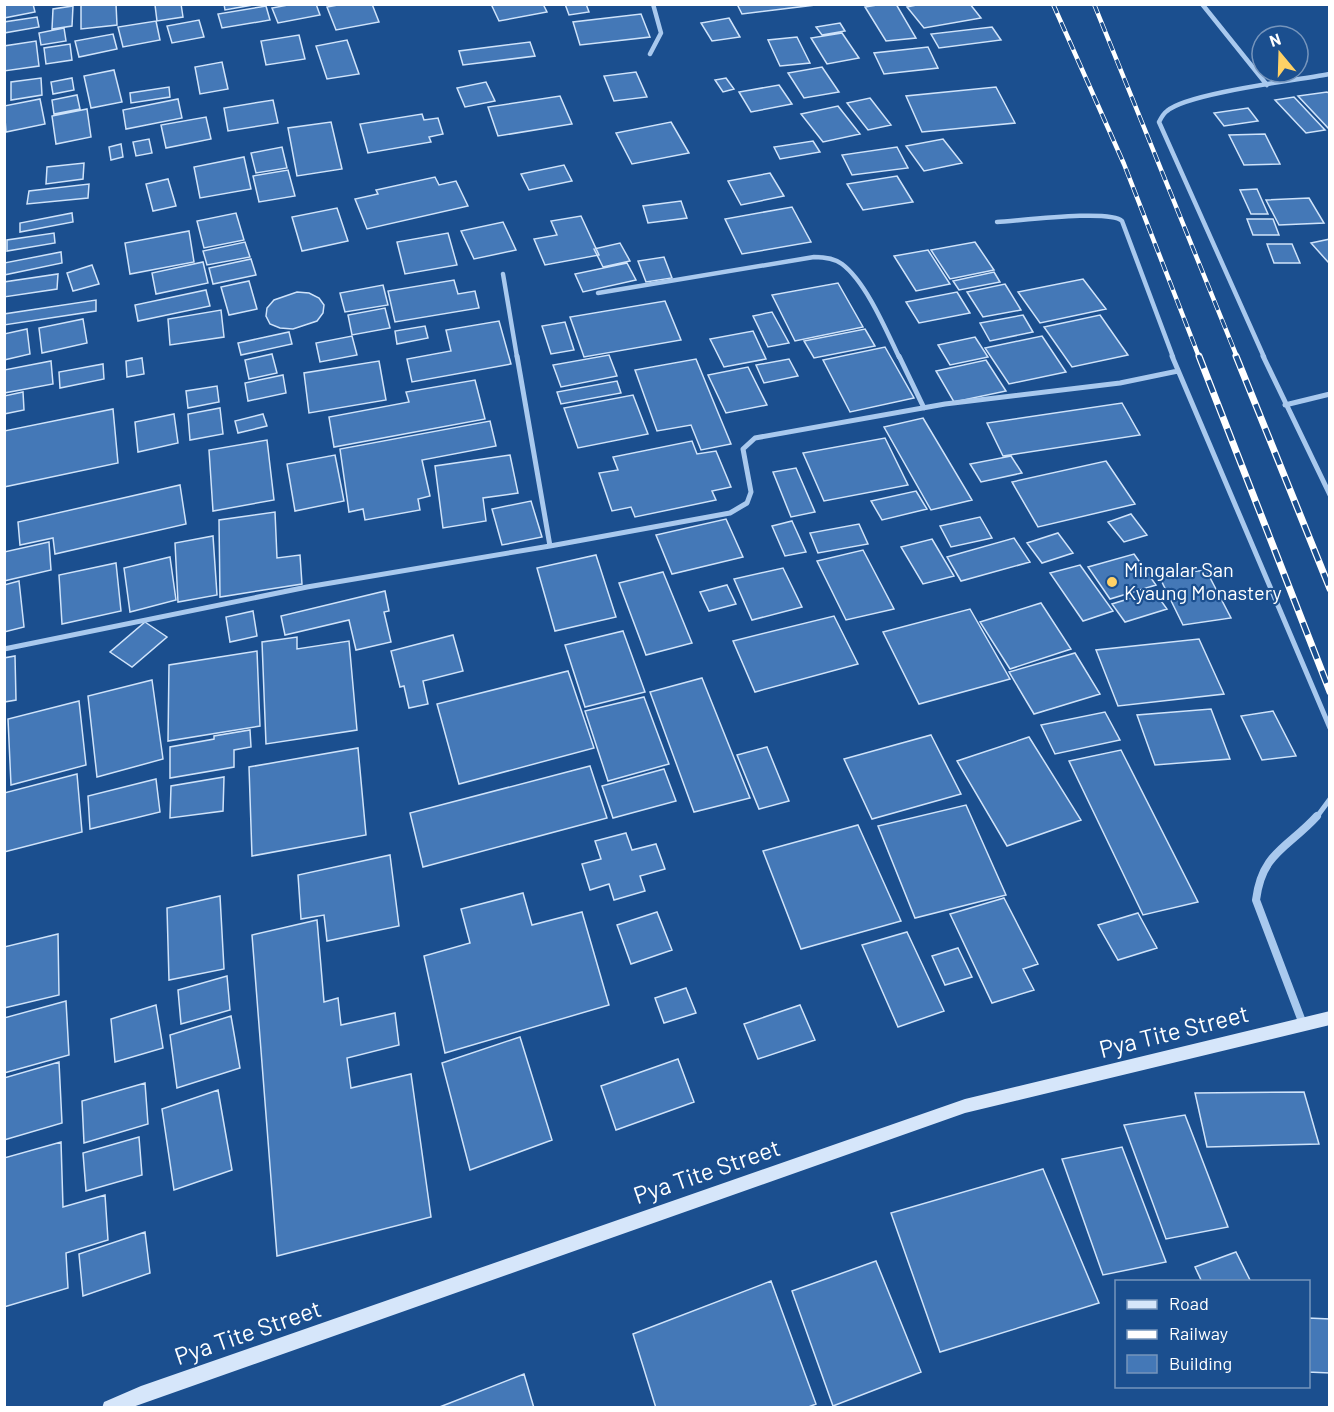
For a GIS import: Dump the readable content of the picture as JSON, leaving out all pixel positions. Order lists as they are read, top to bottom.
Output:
{
  "streets": {
    "street": ["Pya Tite Street"]
  },
  "places": ["Mingalar San Kyaung Monastery"],
  "legend": ["Road", "Railway", "Building"],
  "north": "top"
}
